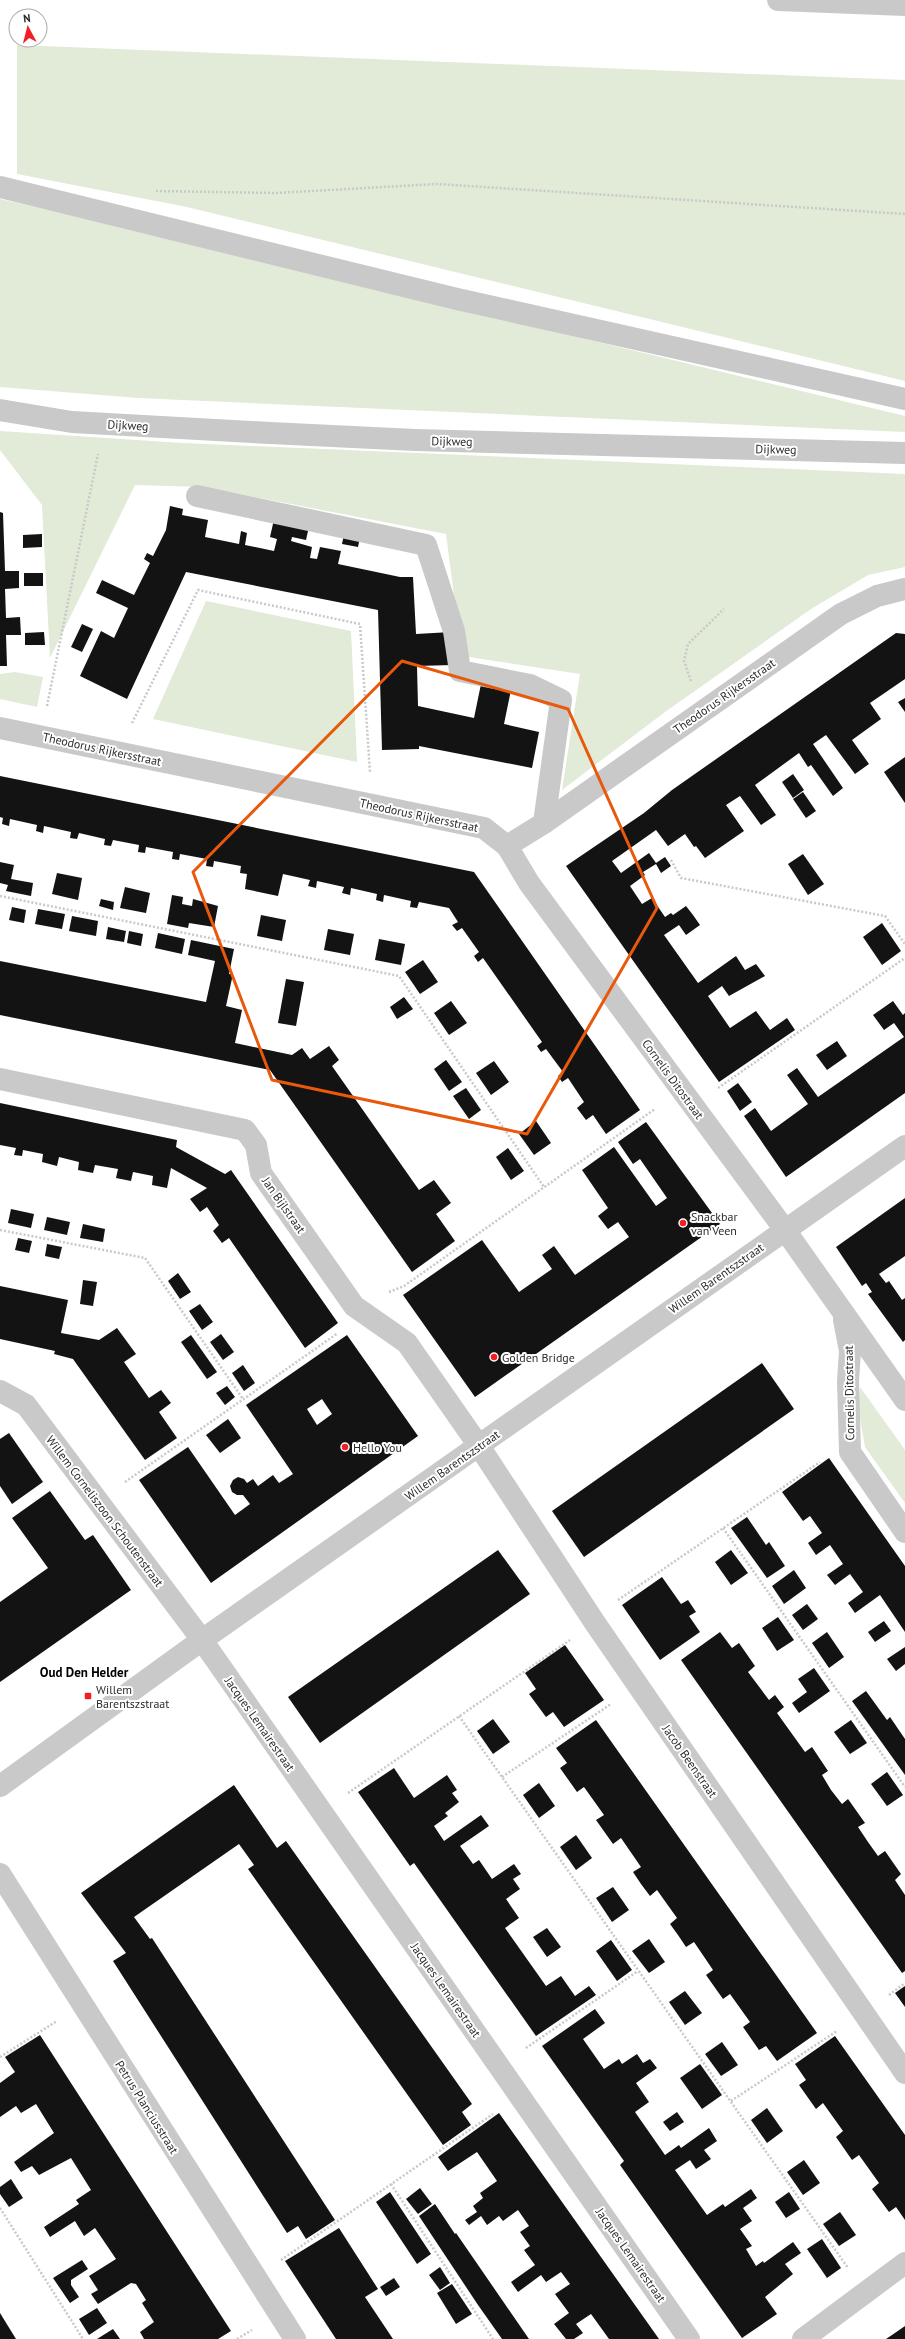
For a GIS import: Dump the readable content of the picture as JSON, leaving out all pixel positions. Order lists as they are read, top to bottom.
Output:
{
  "streets": {
    "street": [
      "Dijkweg",
      "Theodorus Rijkersstraat",
      "Cornelis Ditostraat",
      "Jan Bijlstraat",
      "Willem Barentszstraat",
      "Willem Corneliszoon Schoutenstraat",
      "Jacques Lemairestraat",
      "Jacob Beenstraat",
      "Petrus Planciusstraat"
    ]
  },
  "crossings": [
    ["Theodorus Rijkersstraat", "Cornelis Ditostraat"],
    ["Cornelis Ditostraat", "Willem Barentszstraat"],
    ["Jan Bijlstraat", "Willem Barentszstraat"],
    ["Jan Bijlstraat", "Jacob Beenstraat"],
    ["Willem Barentszstraat", "Willem Corneliszoon Schoutenstraat"],
    ["Willem Barentszstraat", "Jacques Lemairestraat"],
    ["Willem Barentszstraat", "Jacob Beenstraat"],
    ["Willem Corneliszoon Schoutenstraat", "Jacques Lemairestraat"]
  ],
  "districts": ["Oud Den Helder"],
  "places": {
    "other": ["Snackbar van Veen", "Golden Bridge", "Hello You"],
    "transit": ["Willem Barentszstraat"]
  },
  "north": "top"
}
